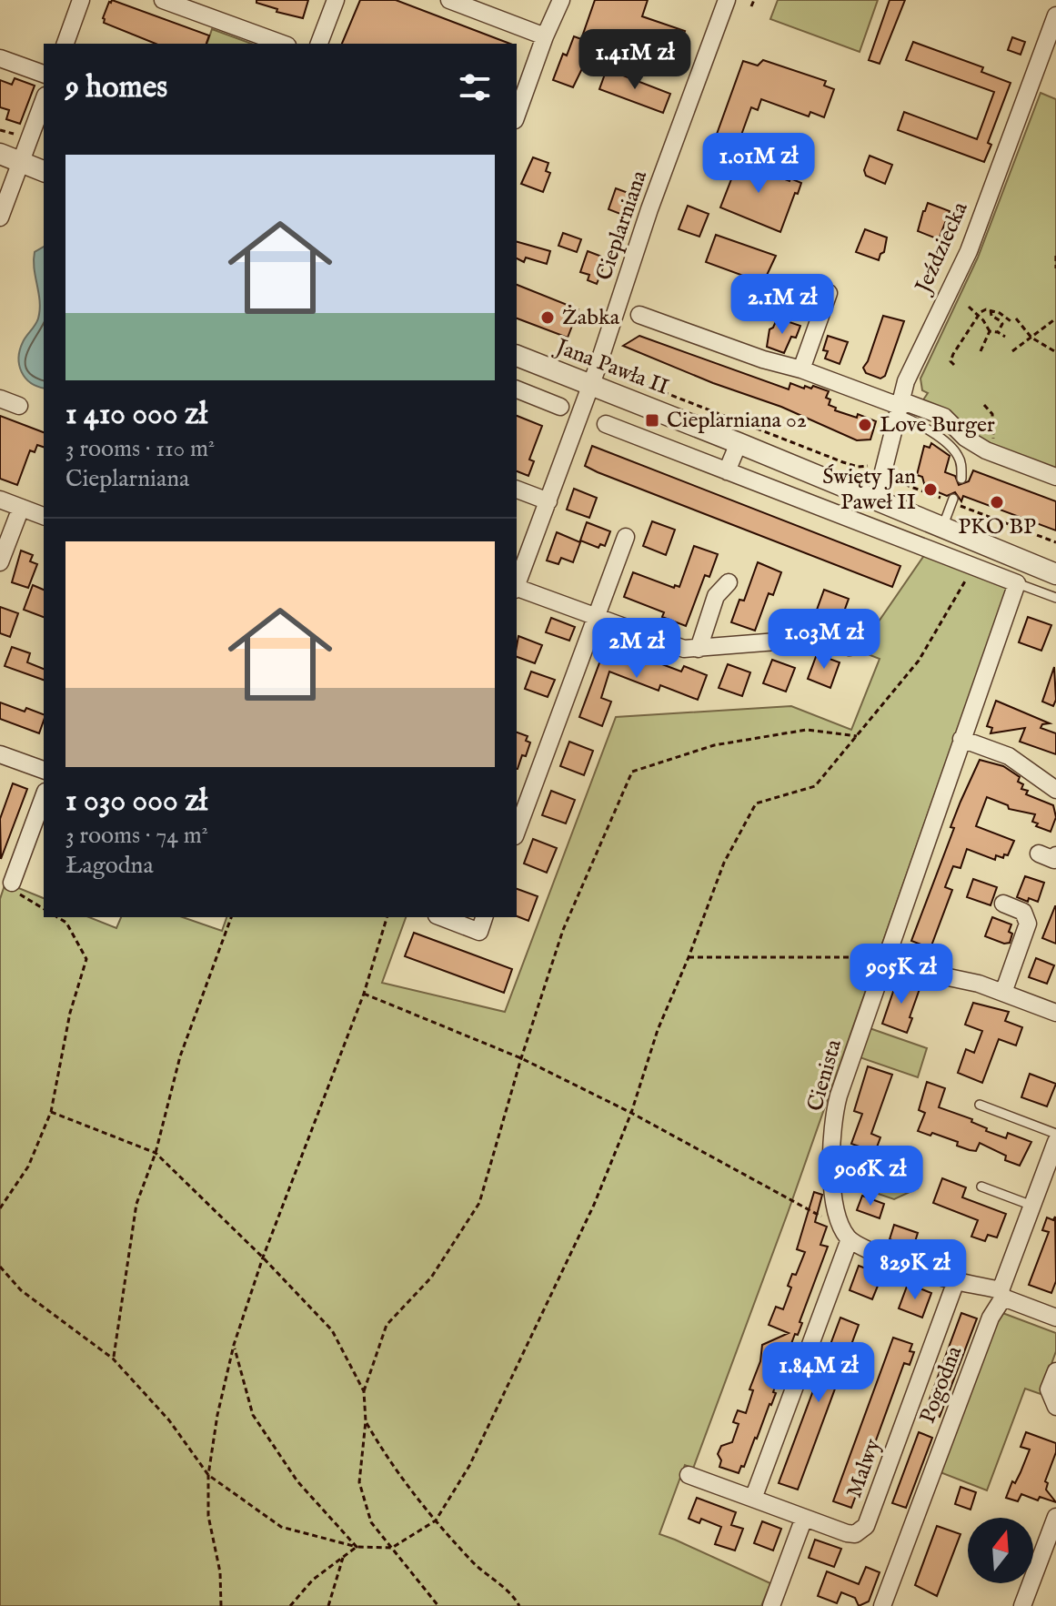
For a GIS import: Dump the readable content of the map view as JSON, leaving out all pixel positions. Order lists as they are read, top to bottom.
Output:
{
  "streets": {
    "street": [
      "Cieplarniana",
      "Jeździecka",
      "Jana Pawła II",
      "Cienista",
      "Pogodna",
      "Malwy"
    ]
  },
  "crossings": [
    ["Cieplarniana", "Jana Pawła II"],
    ["Jeździecka", "Jana Pawła II"]
  ],
  "places": {
    "other": [
      "Żabka",
      "Love Burger",
      "Święty Jan Paweł II",
      "PKO BP"
    ],
    "transit": ["Cieplarniana 02"]
  },
  "north": "top",
  "page": {
    "price": [
      "1.41M zł",
      "1.01M zł",
      "2.1M zł",
      "1.03M zł",
      "2M zł",
      "905K zł",
      "906K zł",
      "829K zł",
      "1.84M zł"
    ],
    "heading": "9 homes",
    "list": [
      {
        "name": "1 410 000 zł",
        "note": "3 rooms · 110 m² · Cieplarniana"
      },
      {
        "name": "1 030 000 zł",
        "note": "3 rooms · 74 m² · Łagodna"
      }
    ]
  }
}
